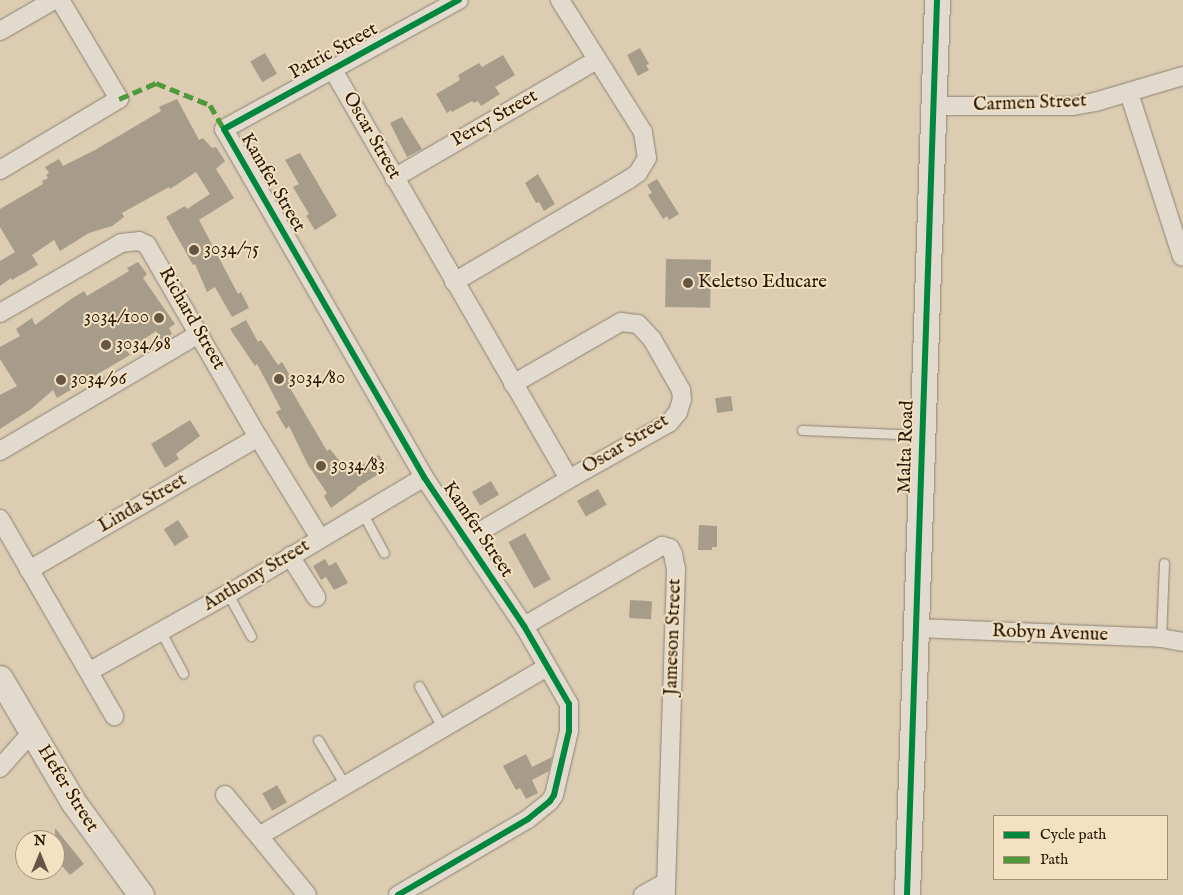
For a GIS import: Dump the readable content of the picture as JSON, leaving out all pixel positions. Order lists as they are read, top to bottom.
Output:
{
  "streets": {
    "street": [
      "Patric Street",
      "Carmen Street",
      "Percy Street",
      "Oscar Street",
      "Kamfer Street",
      "Richard Street",
      "Malta Road",
      "Linda Street",
      "Anthony Street",
      "Robyn Avenue",
      "Jameson Street",
      "Hefer Street"
    ]
  },
  "crossings": [
    ["Patric Street", "Oscar Street"],
    ["Patric Street", "Kamfer Street"],
    ["Carmen Street", "Malta Road"],
    ["Percy Street", "Oscar Street"],
    ["Oscar Street", "Kamfer Street"],
    ["Kamfer Street", "Anthony Street"],
    ["Kamfer Street", "Jameson Street"],
    ["Richard Street", "Linda Street"],
    ["Richard Street", "Anthony Street"],
    ["Malta Road", "Robyn Avenue"]
  ],
  "places": [
    "3034/75",
    "Keletso Educare",
    "3034/100",
    "3034/98",
    "3034/80",
    "3034/96",
    "3034/83"
  ],
  "legend": ["Cycle path", "Path"],
  "north": "top"
}
